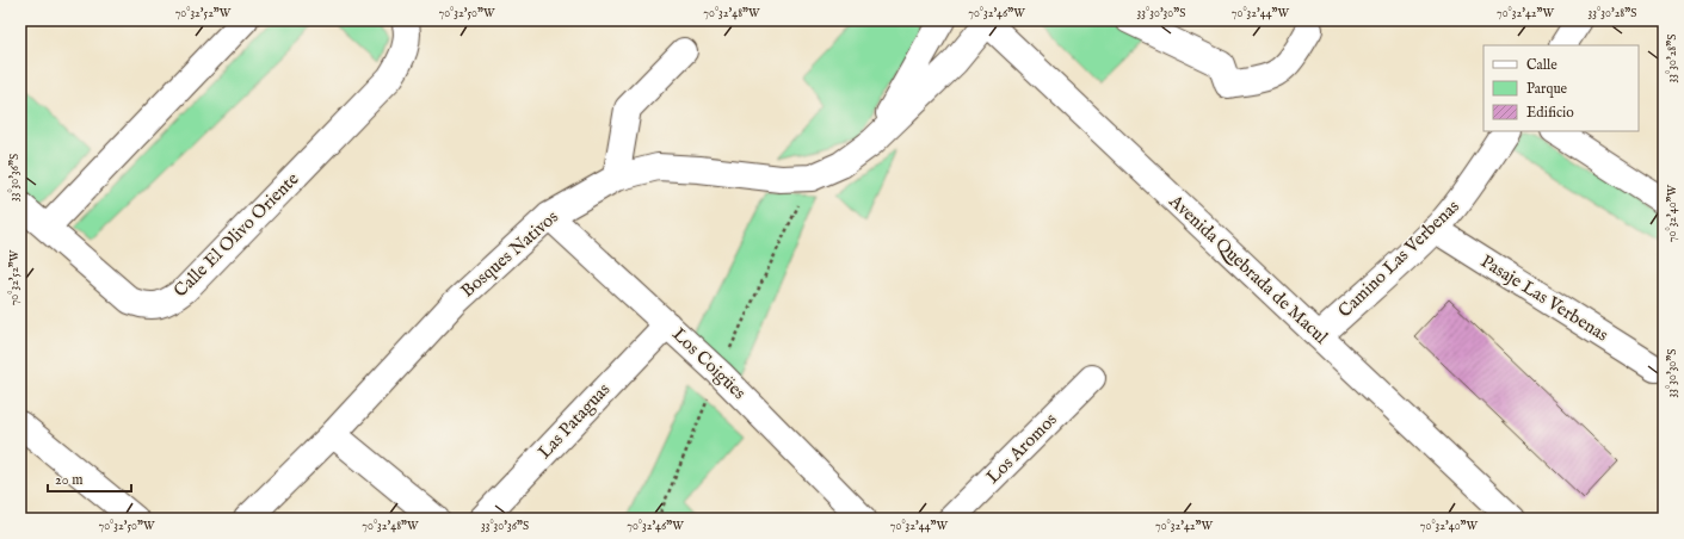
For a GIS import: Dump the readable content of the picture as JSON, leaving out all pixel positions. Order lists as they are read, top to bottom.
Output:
{
  "streets": {
    "street": [
      "Calle El Olivo Oriente",
      "Bosques Nativos",
      "Camino Las Verbenas",
      "Avenida Quebrada de Macul",
      "Pasaje Las Verbenas",
      "Los Coigües",
      "Las Pataguas",
      "Los Aromos"
    ]
  },
  "crossings": [
    ["Bosques Nativos", "Avenida Quebrada de Macul"],
    ["Bosques Nativos", "Los Coigües"],
    ["Camino Las Verbenas", "Avenida Quebrada de Macul"],
    ["Camino Las Verbenas", "Pasaje Las Verbenas"],
    ["Los Coigües", "Las Pataguas"]
  ],
  "legend": ["Calle", "Parque", "Edificio"],
  "scale_bar": "20 m",
  "coordinates": [
    "70°32'52\"W",
    "70°32'50\"W",
    "70°32'48\"W",
    "70°32'46\"W",
    "33°30'30\"S",
    "70°32'44\"W",
    "70°32'42\"W",
    "33°30'28\"S",
    "33°30'36\"S",
    "70°32'40\"W"
  ]
}
